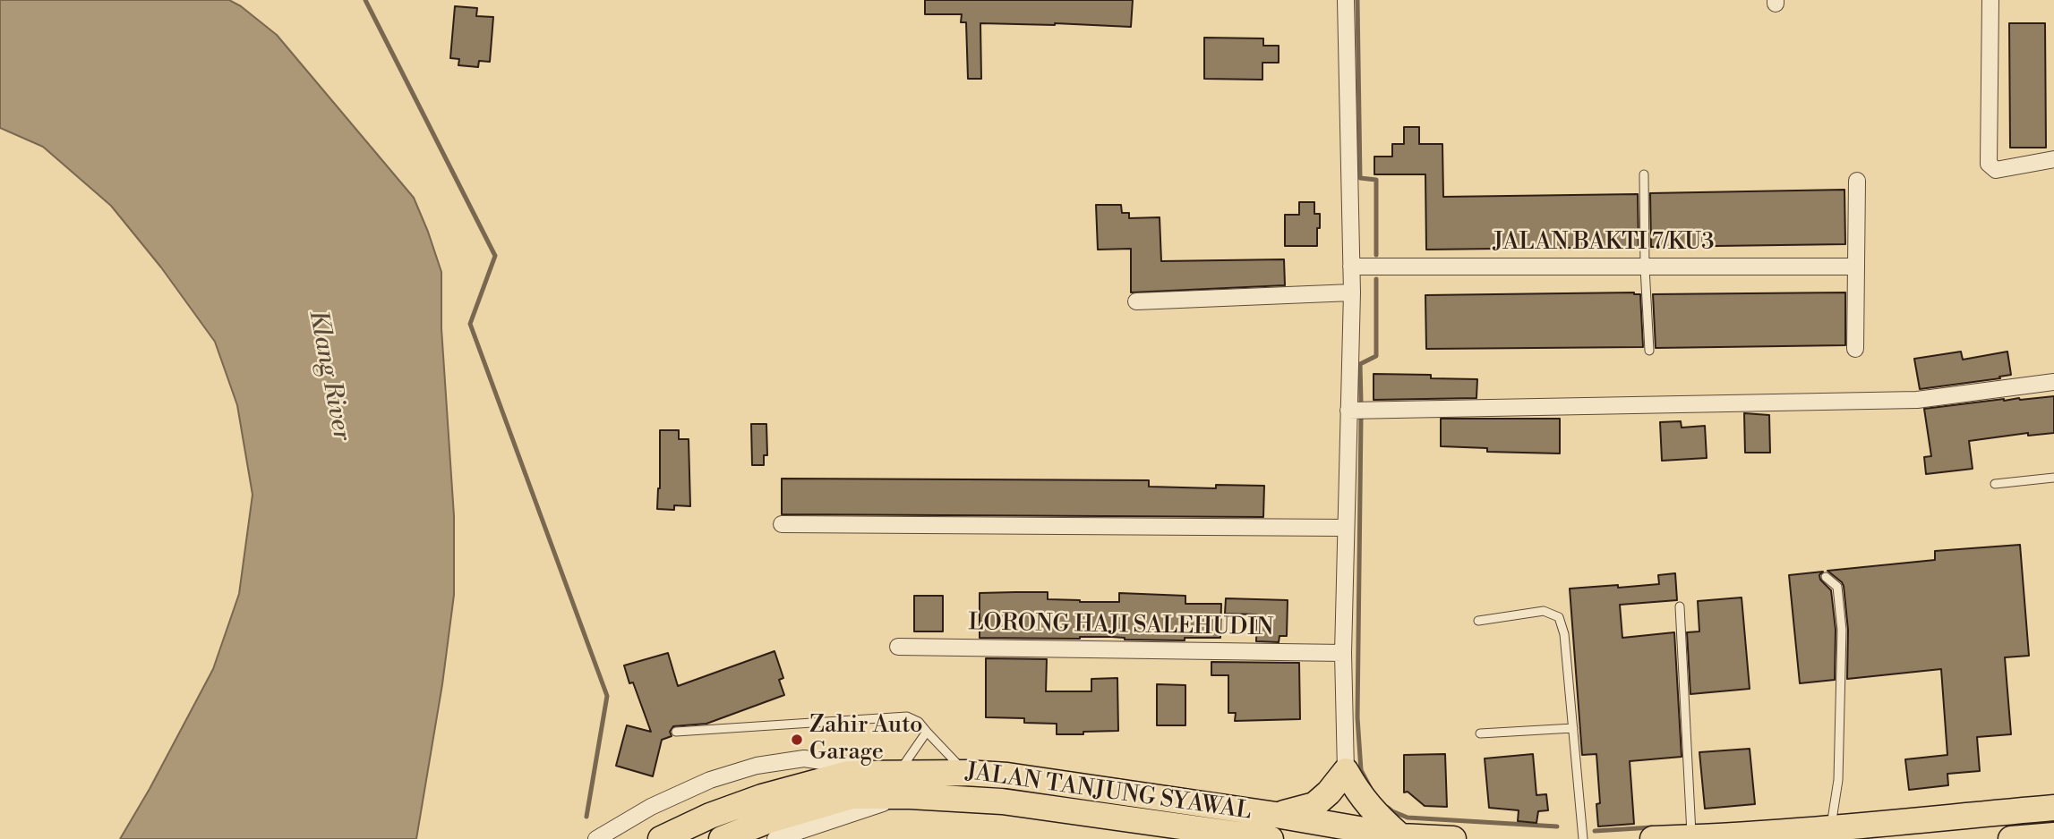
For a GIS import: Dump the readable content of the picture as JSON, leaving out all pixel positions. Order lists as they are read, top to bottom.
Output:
{
  "streets": {
    "main road": ["JALAN TANJUNG SYAWAL"],
    "street": ["JALAN BAKTI 7/KU3", "LORONG HAJI SALEHUDIN"]
  },
  "water": ["Klang River"],
  "places": ["Zahir Auto Garage"]
}
